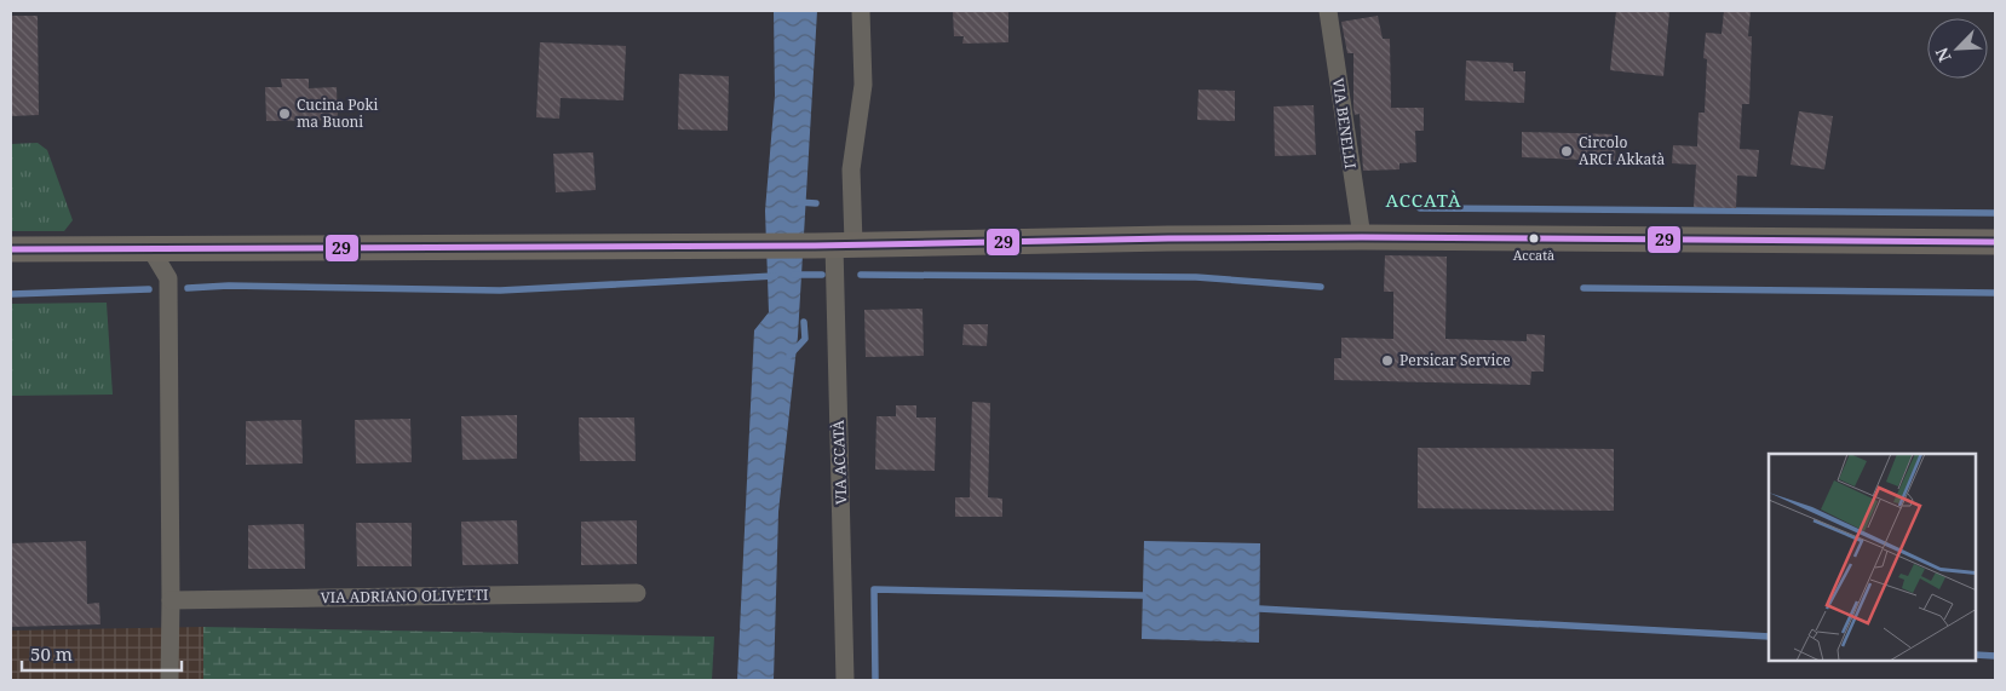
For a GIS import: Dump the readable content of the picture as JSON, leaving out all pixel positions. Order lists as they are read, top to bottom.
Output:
{
  "streets": {
    "street": ["VIA BENELLI", "VIA ACCATÀ", "VIA ADRIANO OLIVETTI"]
  },
  "districts": ["ACCATÀ"],
  "places": [
    "Cucina Poki ma Buoni",
    "Circolo ARCI Akkatà",
    "Accatà",
    "Persicar Service"
  ],
  "lines": ["transit line 29"],
  "scale_bar": "50 m",
  "north": "bottom left"
}
